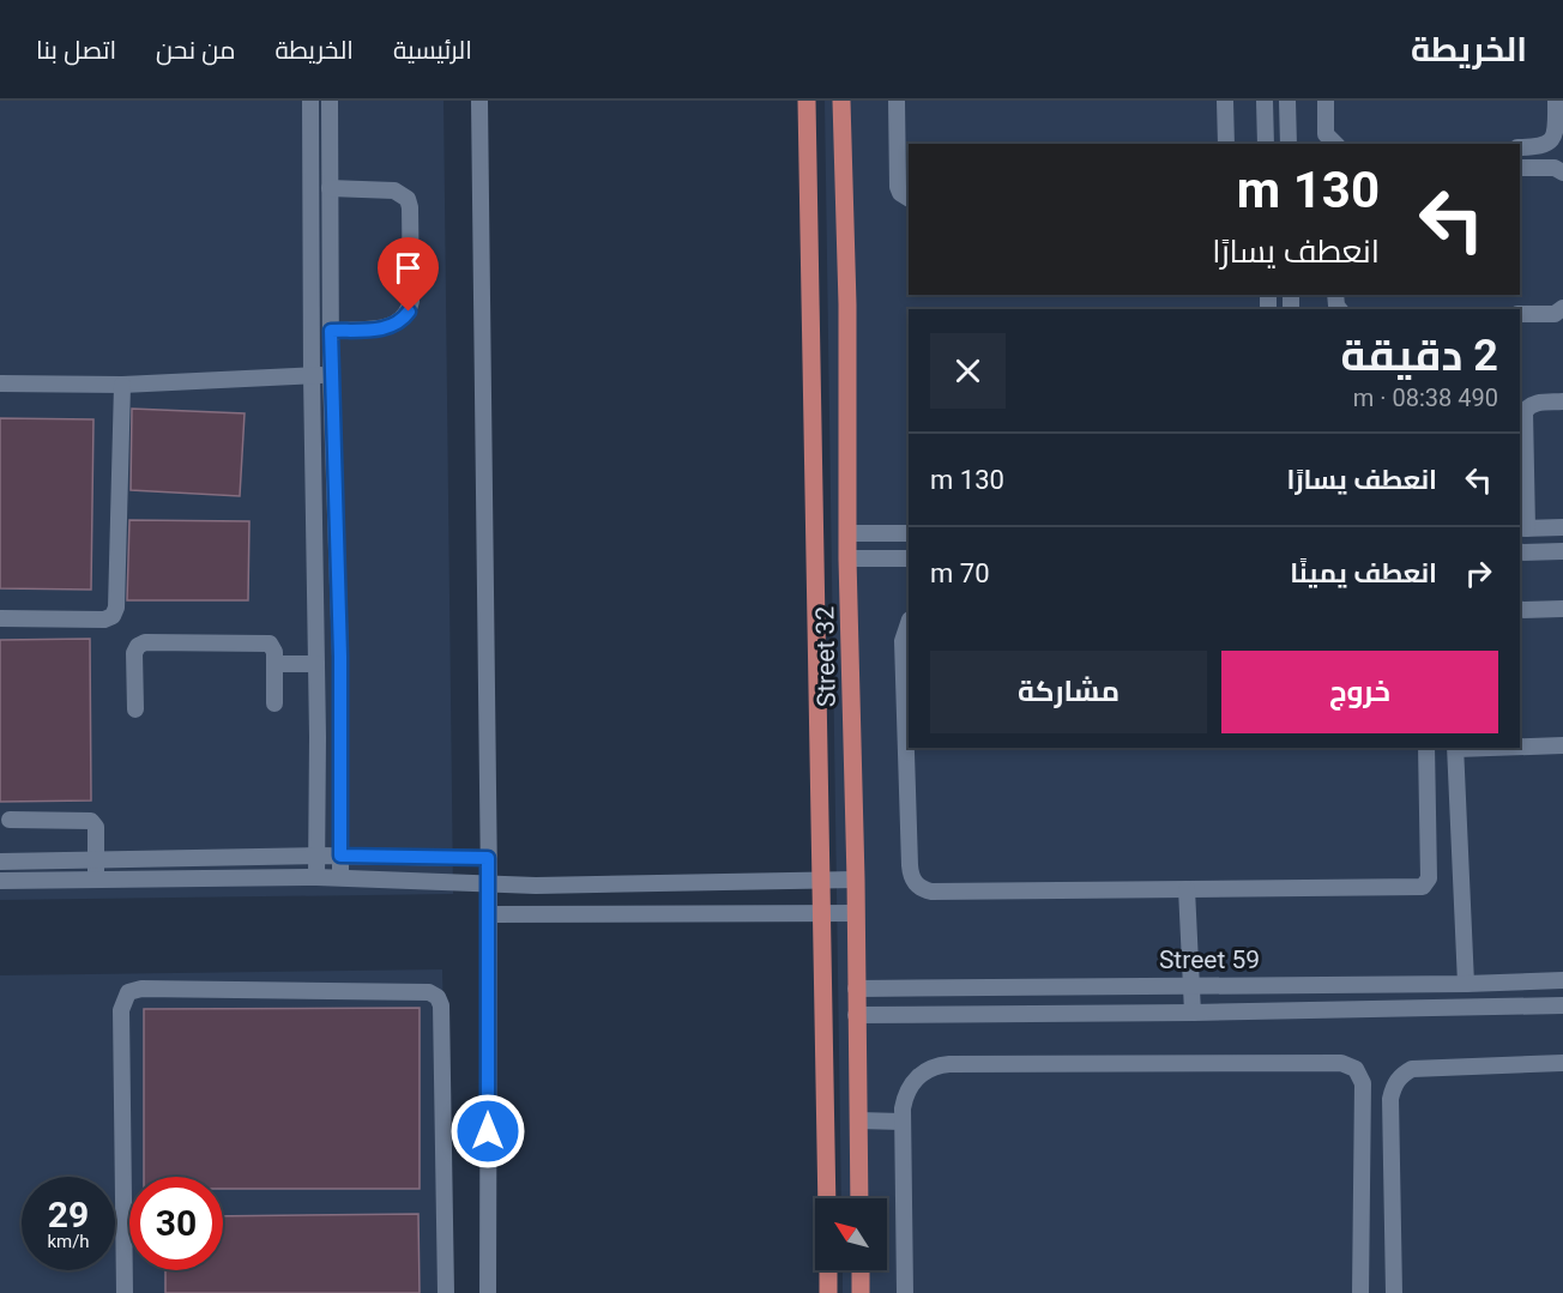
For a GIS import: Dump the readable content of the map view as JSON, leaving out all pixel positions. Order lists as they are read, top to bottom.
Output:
{
  "streets": {
    "main road": ["Street 32"],
    "street": ["Street 59"]
  },
  "crossings": [
    ["Street 32", "Street 59"]
  ],
  "north": "top left",
  "page": {
    "header": "الخريطة",
    "nav": [
      "الرئيسية",
      "الخريطة",
      "من نحن",
      "اتصل بنا"
    ],
    "turn": ["130 m", "انعطف يسارًا"],
    "heading": ["2 دقيقة", "490 m · 08:38"],
    "list": [
      {
        "name": "انعطف يسارًا",
        "value": "130 m"
      },
      {
        "name": "انعطف يمينًا",
        "value": "70 m"
      }
    ],
    "buttons": ["خروج", "مشاركة"],
    "speed": "29 km/h",
    "limit": "30"
  }
}
